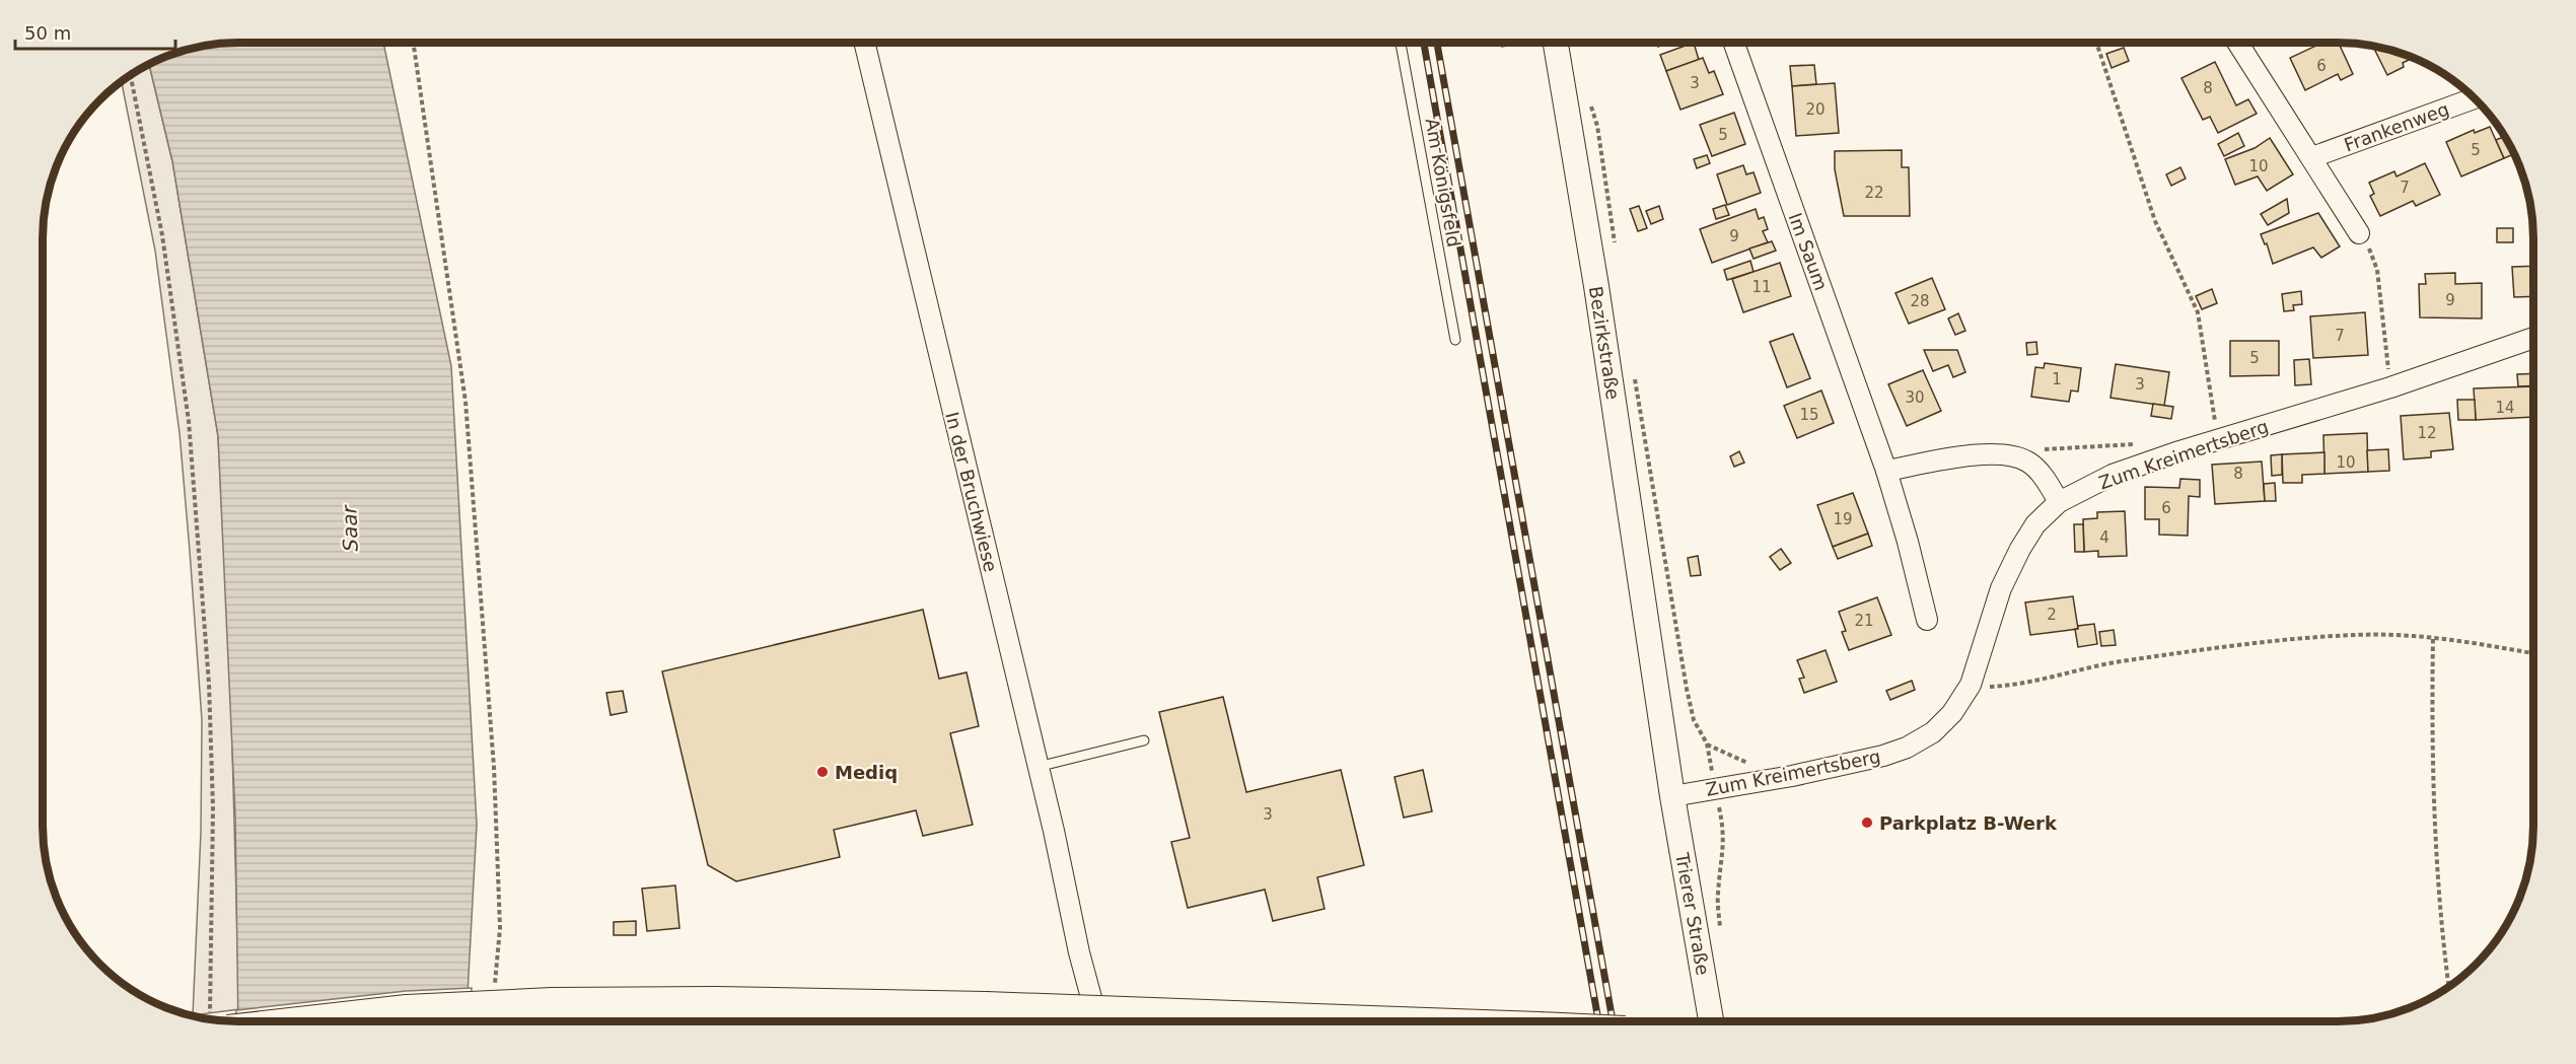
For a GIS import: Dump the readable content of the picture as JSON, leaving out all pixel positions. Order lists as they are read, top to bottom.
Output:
{
  "streets": {
    "street": [
      "Frankenweg",
      "Im Saum",
      "Bezirkstraße",
      "Zum Kreimertsberg",
      "In der Bruchwiese",
      "Trierer Straße"
    ],
    "lane": ["Am Königsfeld"]
  },
  "crossings": [
    ["Bezirkstraße", "Zum Kreimertsberg"],
    ["Bezirkstraße", "Trierer Straße"],
    ["Zum Kreimertsberg", "Trierer Straße"]
  ],
  "water": ["Saar"],
  "places": ["Mediq", "Parkplatz B-Werk"],
  "house_numbers": [
    "6",
    "3",
    "8",
    "20",
    "5",
    "5",
    "10",
    "7",
    "22",
    "9",
    "11",
    "9",
    "28",
    "7",
    "5",
    "1",
    "3",
    "30",
    "14",
    "15",
    "12",
    "10",
    "8",
    "6",
    "19",
    "4",
    "2",
    "21",
    "3"
  ],
  "scale_bar": "50 m"
}
